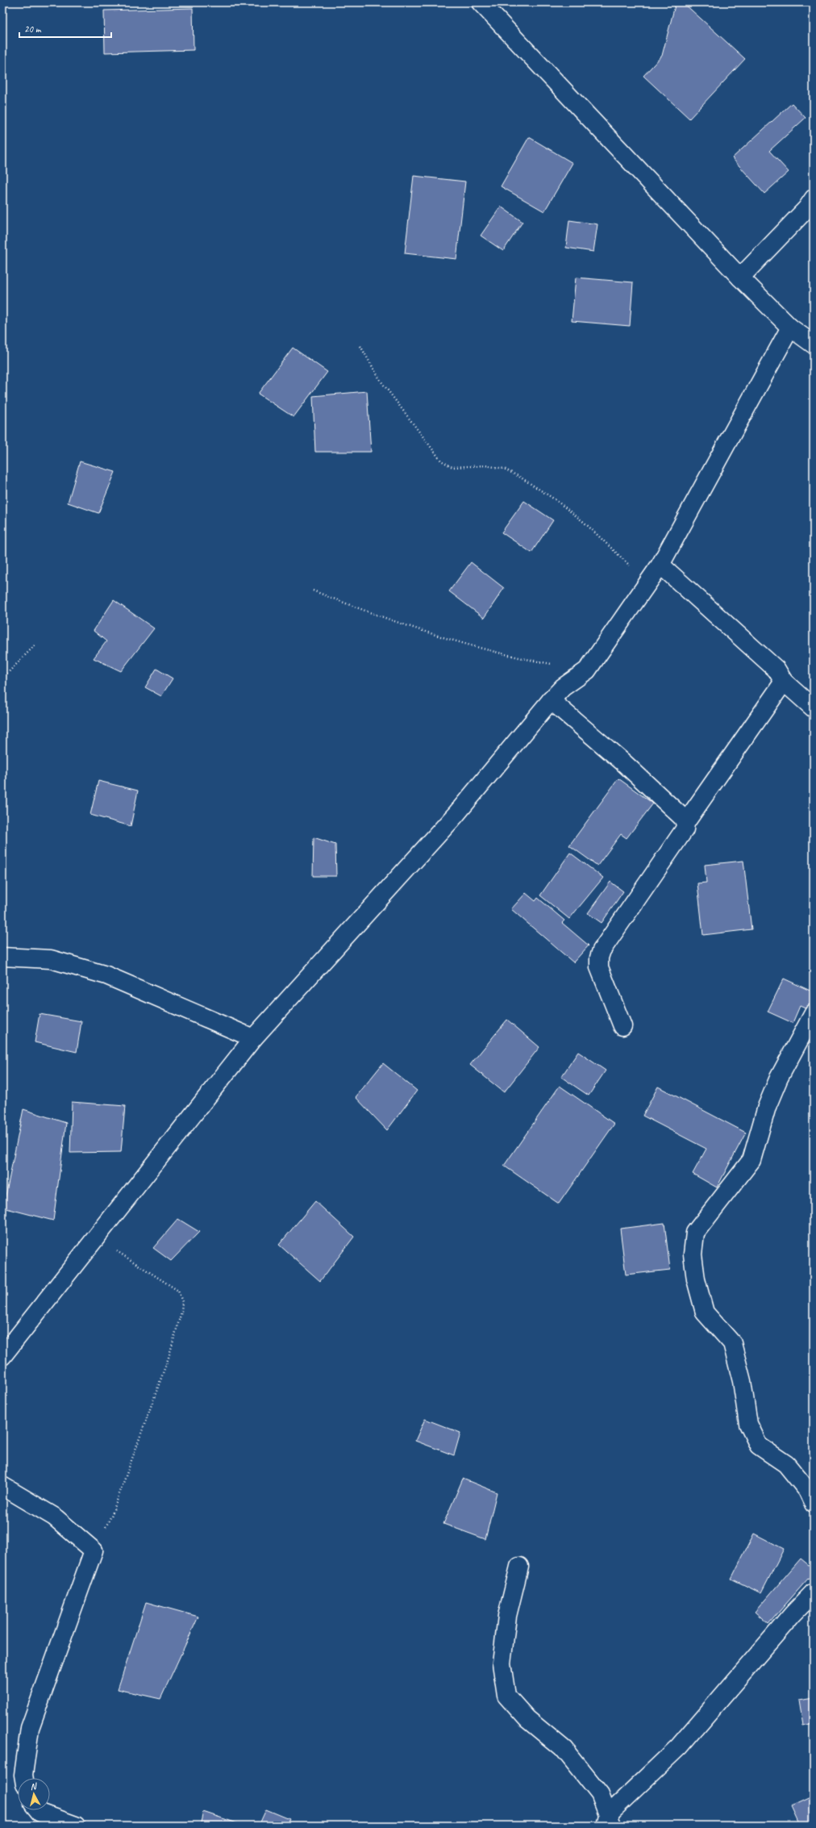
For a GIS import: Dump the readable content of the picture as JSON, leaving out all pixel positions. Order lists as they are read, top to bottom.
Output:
{
  "scale_bar": "20 m",
  "north": "top"
}
